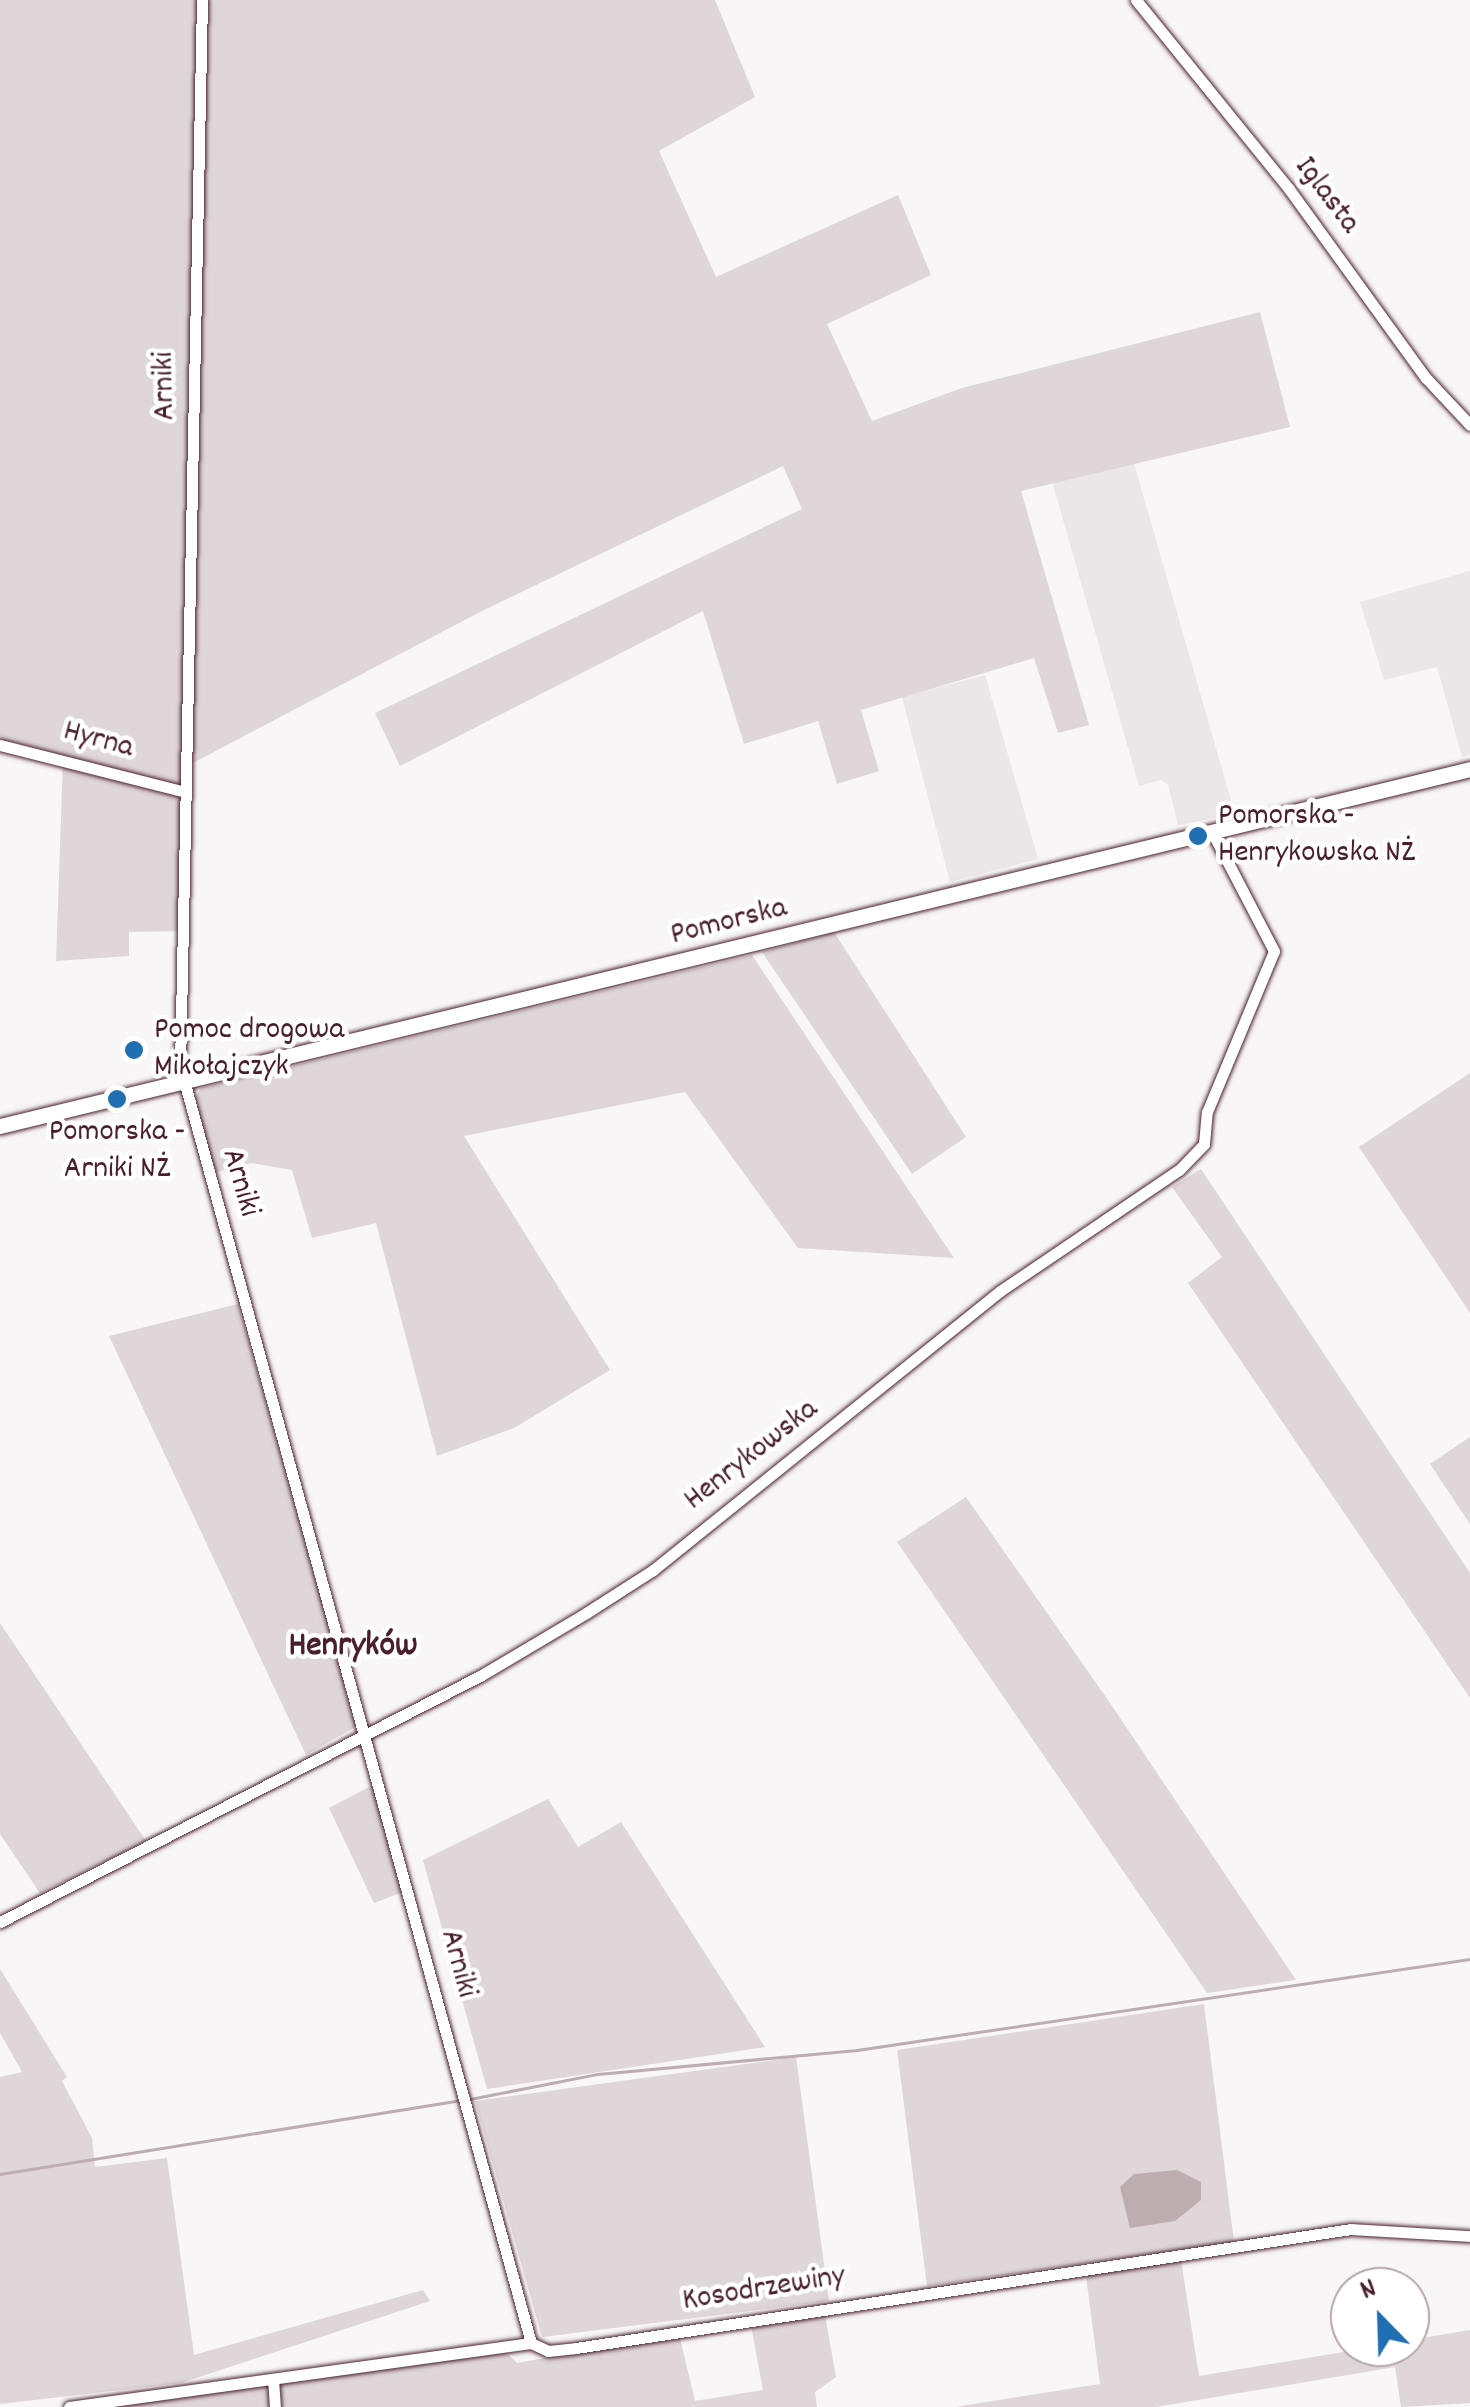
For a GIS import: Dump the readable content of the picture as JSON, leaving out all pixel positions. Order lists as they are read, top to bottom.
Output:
{
  "streets": {
    "street": [
      "Iglasta",
      "Arniki",
      "Hyrna",
      "Pomorska",
      "Henrykowska",
      "Kosodrzewiny"
    ]
  },
  "crossings": [
    ["Arniki", "Hyrna"],
    ["Arniki", "Pomorska"],
    ["Arniki", "Henrykowska"],
    ["Arniki", "Kosodrzewiny"],
    ["Pomorska", "Henrykowska"]
  ],
  "districts": ["Henryków"],
  "places": ["Pomorska - Henrykowska NŻ", "Pomoc drogowa Mikołajczyk", "Pomorska - Arniki NŻ"],
  "north": "top left"
}
